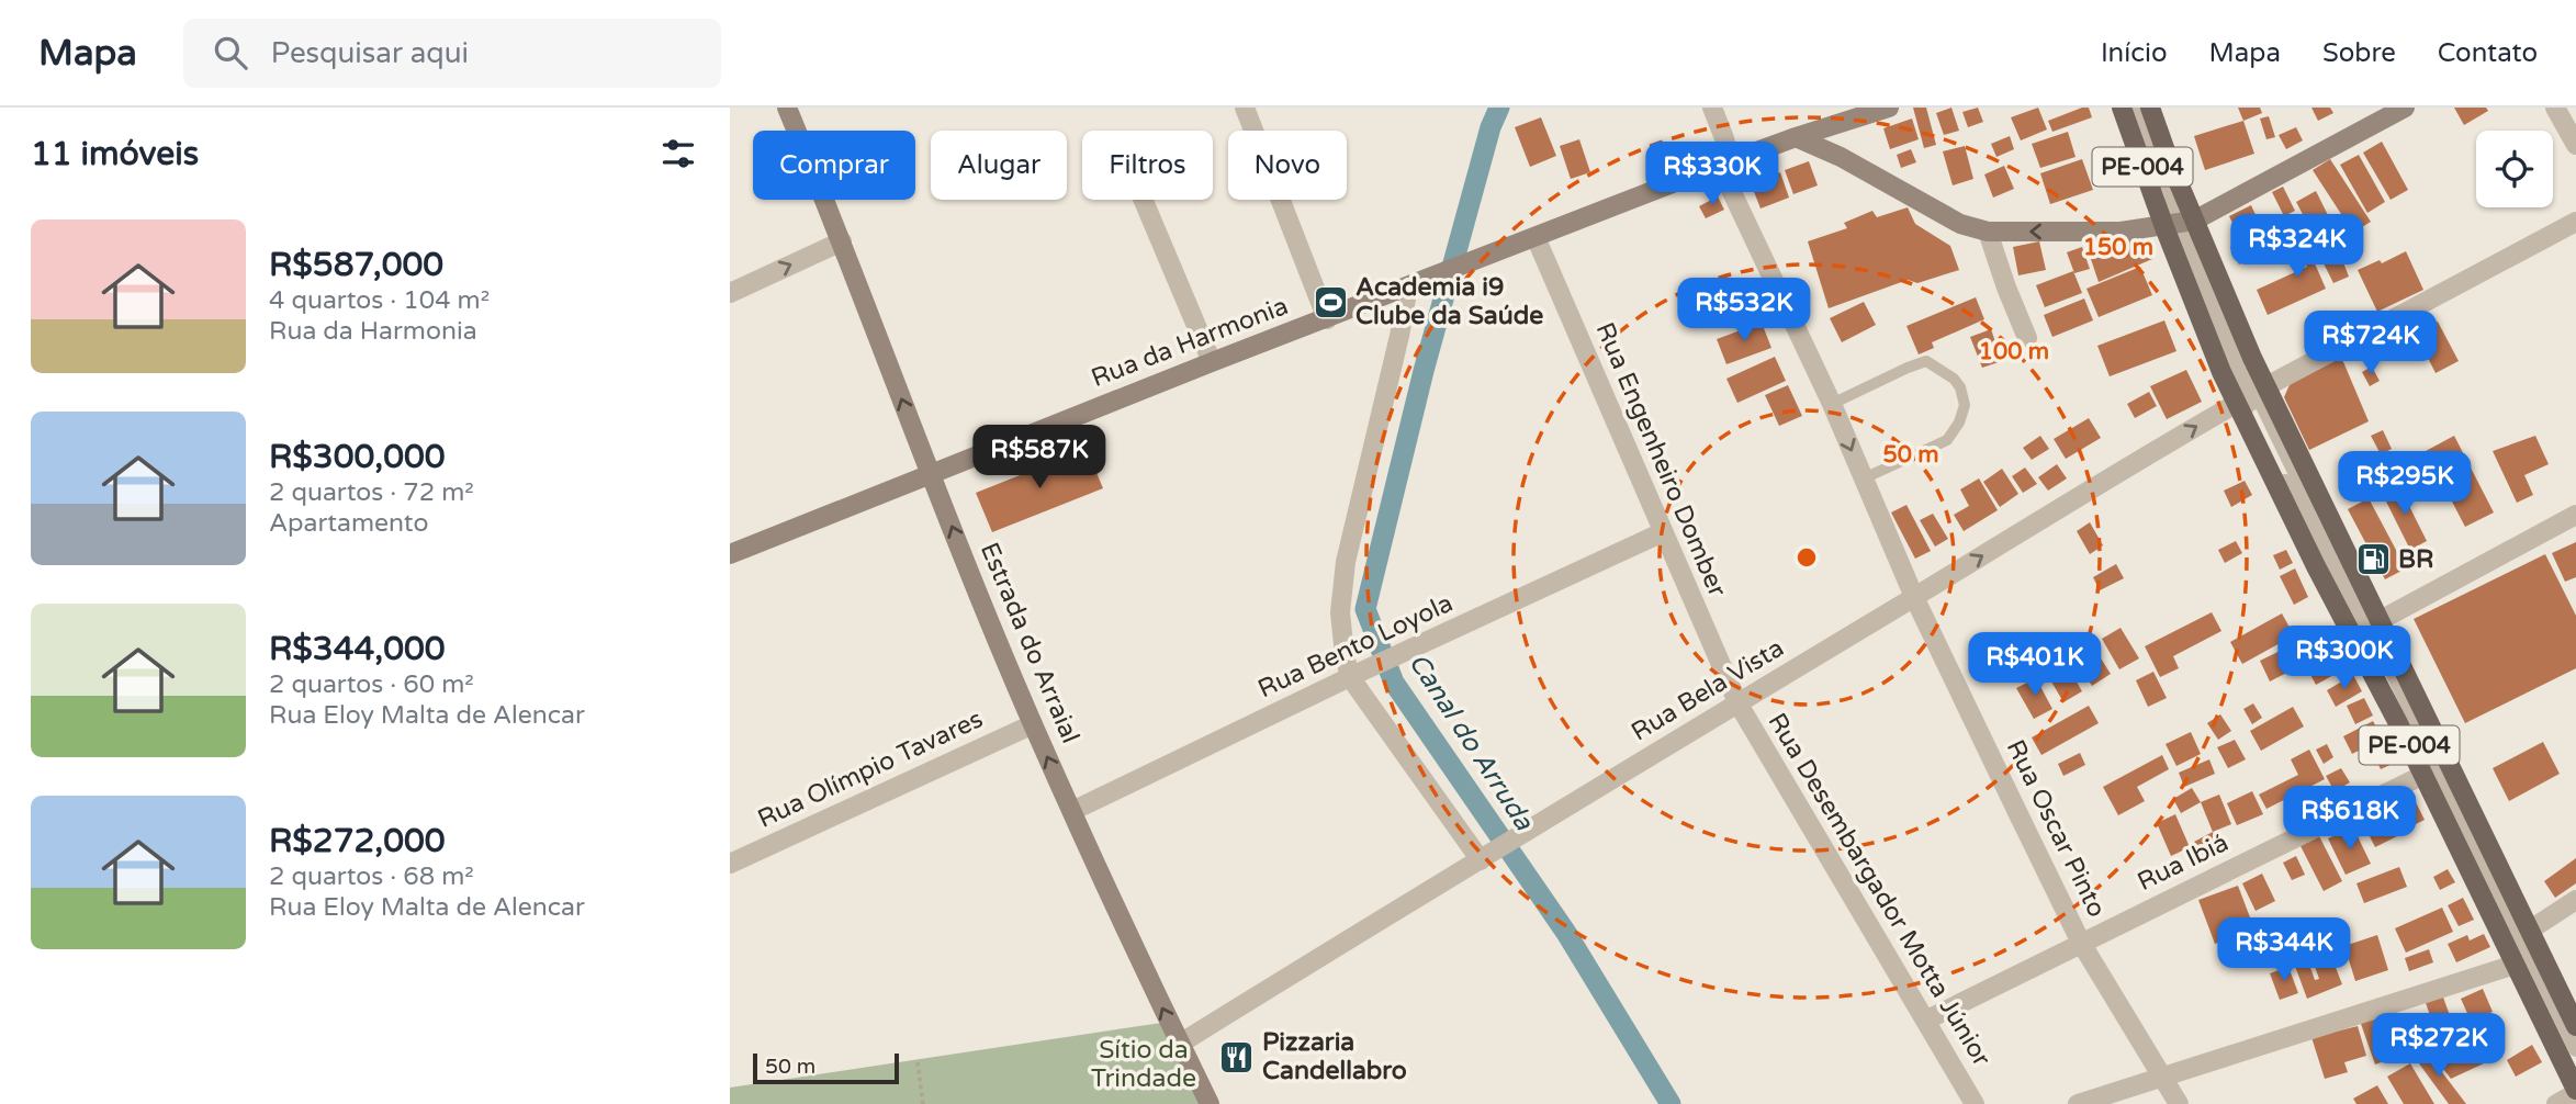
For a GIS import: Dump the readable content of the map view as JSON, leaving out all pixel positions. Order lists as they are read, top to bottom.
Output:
{
  "streets": {
    "main road": ["PE-004", "Rua da Harmonia", "Estrada do Arraial"],
    "street": [
      "Rua Engenheiro Domber",
      "Rua Bento Loyola",
      "Rua Bela Vista",
      "Rua Olímpio Tavares",
      "Rua Oscar Pinto",
      "Rua Ibiá",
      "Rua Desembargador Motta Júnior"
    ]
  },
  "crossings": [
    ["PE-004", "Rua Bela Vista"],
    ["PE-004", "Rua Ibiá"],
    ["Rua da Harmonia", "Rua Engenheiro Domber"],
    ["Rua da Harmonia", "Estrada do Arraial"],
    ["Rua Engenheiro Domber", "Rua Bento Loyola"],
    ["Rua Engenheiro Domber", "Rua Bela Vista"],
    ["Rua Engenheiro Domber", "Rua Desembargador Motta Júnior"],
    ["Estrada do Arraial", "Rua Bento Loyola"],
    ["Estrada do Arraial", "Rua Bela Vista"],
    ["Estrada do Arraial", "Rua Olímpio Tavares"],
    ["Rua Bela Vista", "Rua Oscar Pinto"],
    ["Rua Bela Vista", "Rua Desembargador Motta Júnior"],
    ["Rua Oscar Pinto", "Rua Ibiá"],
    ["Rua Ibiá", "Rua Desembargador Motta Júnior"]
  ],
  "one_way": ["Estrada do Arraial"],
  "water": ["Canal do Arruda"],
  "parks": ["Sítio da Trindade"],
  "places": {
    "sports": ["Academia i9 Clube da Saúde"],
    "fuel station": ["BR"],
    "restaurant": ["Pizzaria Candellabro"]
  },
  "scale_bar": "50 m",
  "page": {
    "header": "Mapa",
    "search": "Pesquisar aqui",
    "nav": [
      "Início",
      "Mapa",
      "Sobre",
      "Contato"
    ],
    "heading": "11 imóveis",
    "chip": [
      "Comprar",
      "Alugar",
      "Filtros",
      "Novo"
    ],
    "price": [
      "R$330K",
      "R$324K",
      "R$532K",
      "R$724K",
      "R$587K",
      "R$295K",
      "R$300K",
      "R$401K",
      "R$618K",
      "R$344K",
      "R$272K"
    ],
    "list": [
      {
        "name": "R$587,000",
        "note": "4 quartos · 104 m² · Rua da Harmonia"
      },
      {
        "name": "R$300,000",
        "note": "2 quartos · 72 m² · Apartamento"
      },
      {
        "name": "R$344,000",
        "note": "2 quartos · 60 m² · Rua Eloy Malta de Alencar"
      },
      {
        "name": "R$272,000",
        "note": "2 quartos · 68 m² · Rua Eloy Malta de Alencar"
      }
    ],
    "scale": "50 m"
  },
  "rings": ["150 m", "100 m", "50 m"]
}
